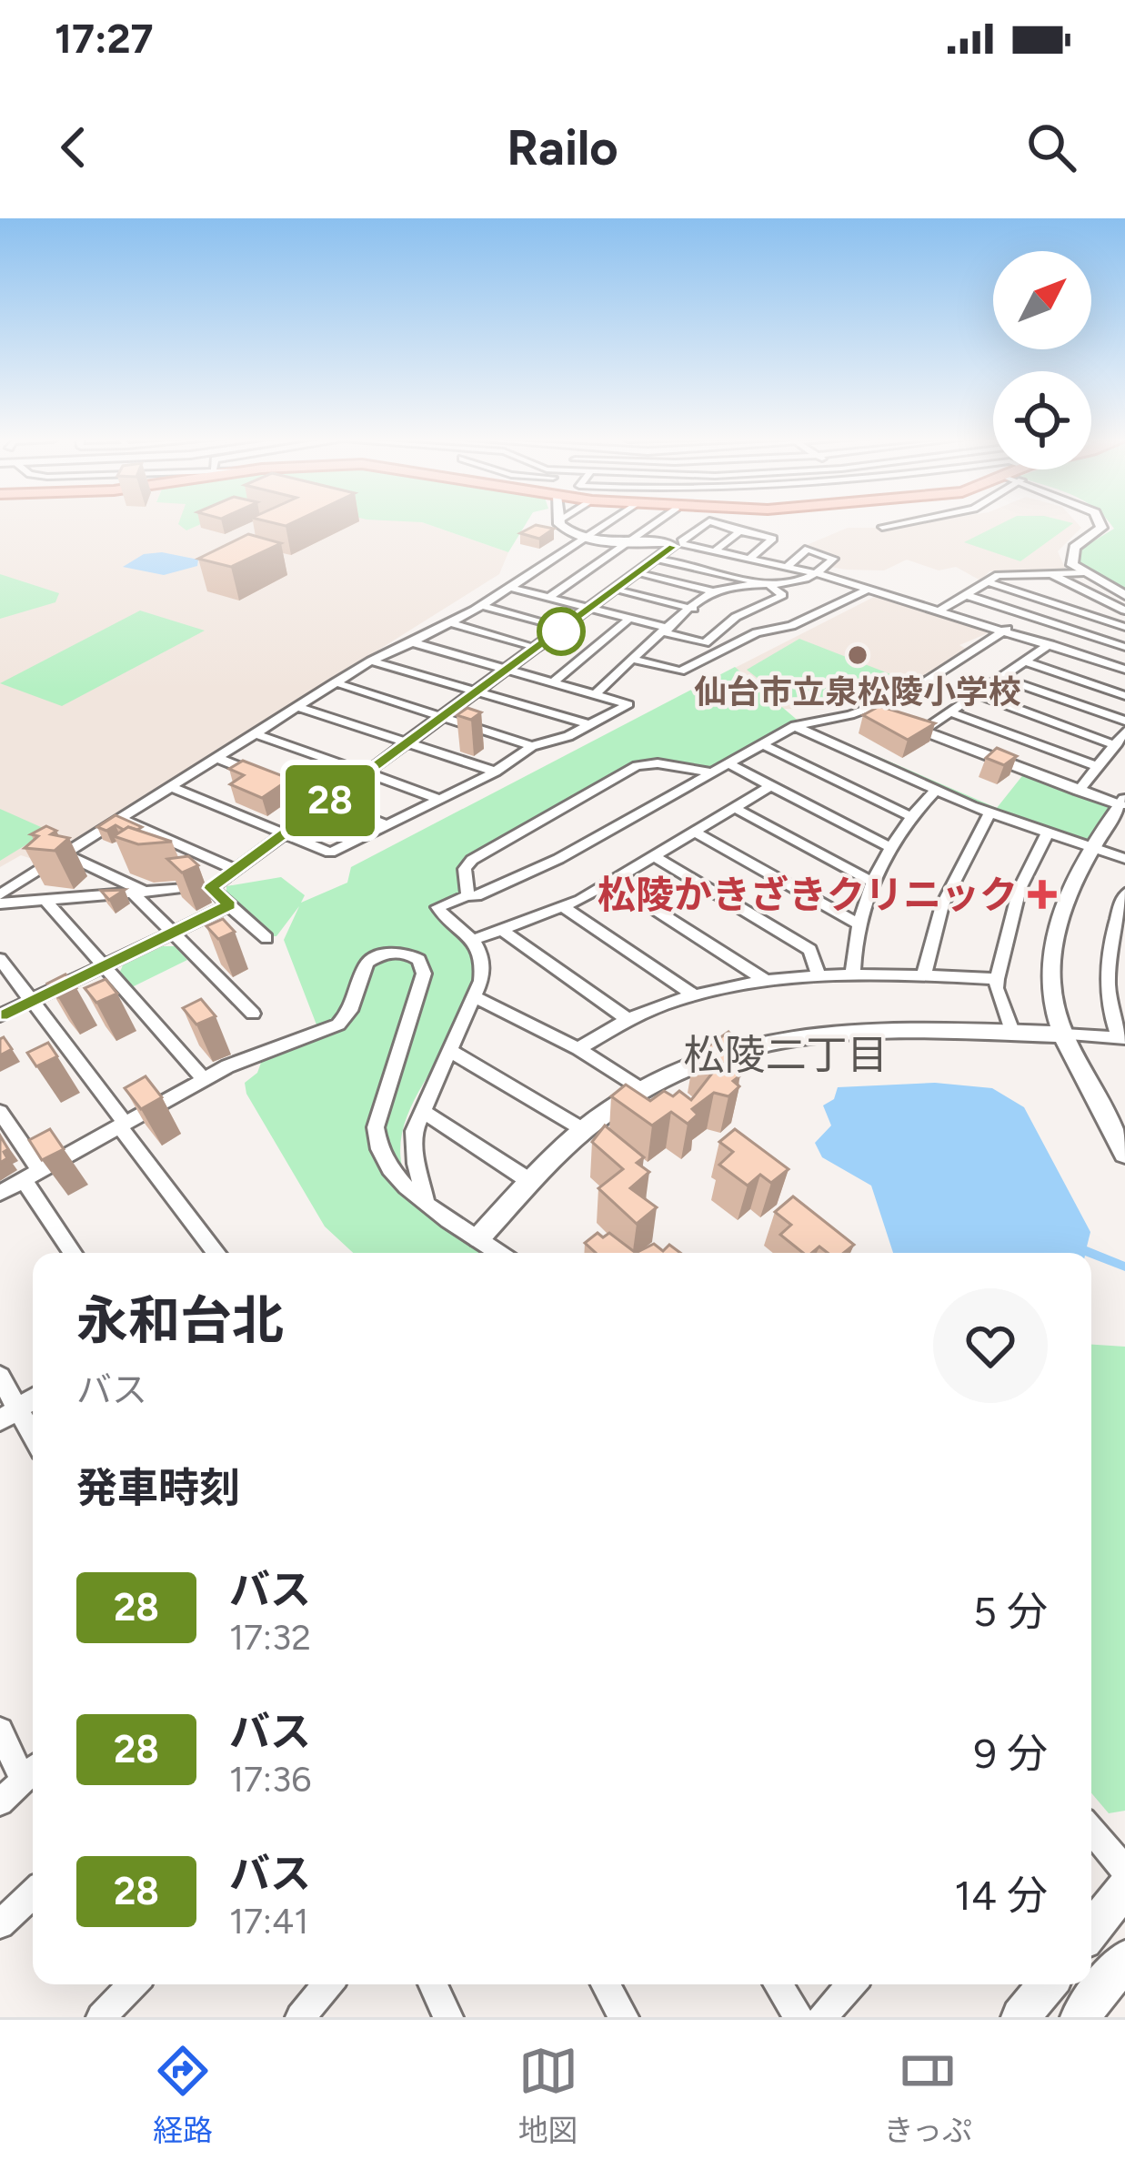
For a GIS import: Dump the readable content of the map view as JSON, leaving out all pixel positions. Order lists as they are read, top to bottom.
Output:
{
  "districts": ["松陵二丁目"],
  "places": {
    "other": ["仙台市立泉松陵小学校"],
    "health": ["松陵かきざきクリニック"]
  },
  "lines": ["bus line 28"],
  "north": "top right",
  "page": {
    "status": "17:27",
    "header": "Railo",
    "on_map": "28",
    "heading": [
      ["永和台北", "バス"],
      "発車時刻"
    ],
    "list": [
      {
        "mark": "28",
        "name": "バス",
        "note": "17:32",
        "value": "5 分"
      },
      {
        "mark": "28",
        "name": "バス",
        "note": "17:36",
        "value": "9 分"
      },
      {
        "mark": "28",
        "name": "バス",
        "note": "17:41",
        "value": "14 分"
      }
    ],
    "tabs": ["経路", "地図", "きっぷ"]
  }
}
